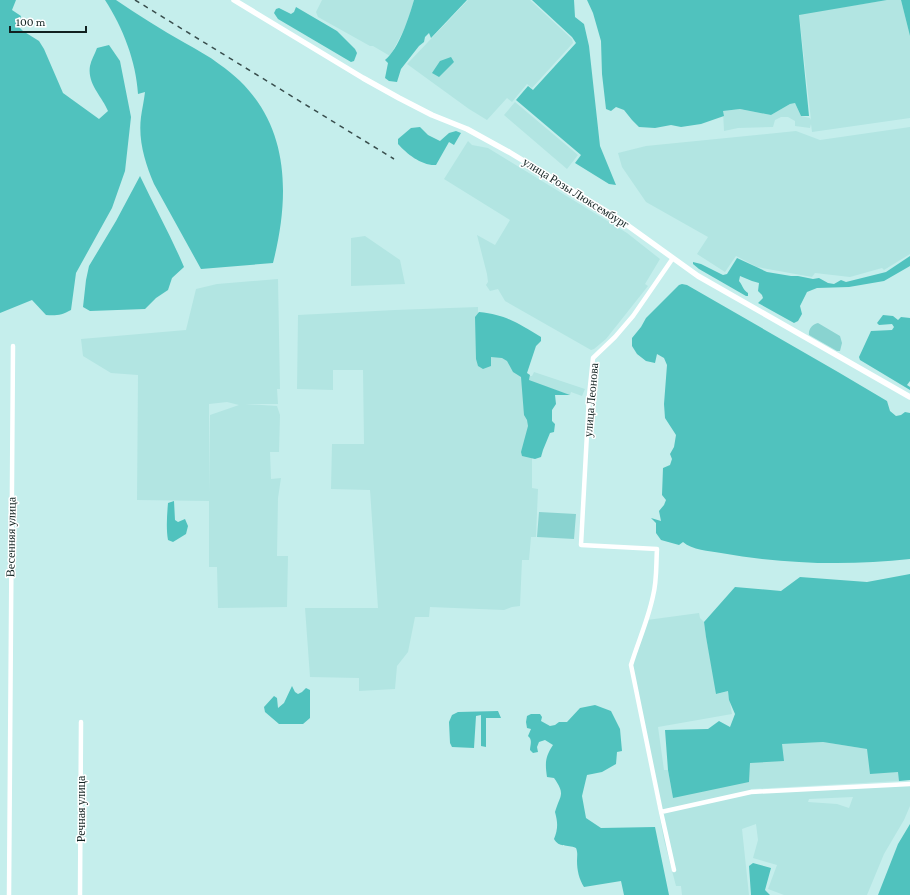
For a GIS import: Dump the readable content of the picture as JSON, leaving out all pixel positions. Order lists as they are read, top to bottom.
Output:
{
  "streets": {
    "street": [
      "улица Розы Люксембург",
      "улица Леонова",
      "Весенняя улица",
      "Речная улица"
    ]
  },
  "crossings": [
    ["улица Розы Люксембург", "улица Леонова"]
  ],
  "scale_bar": "100 m"
}
